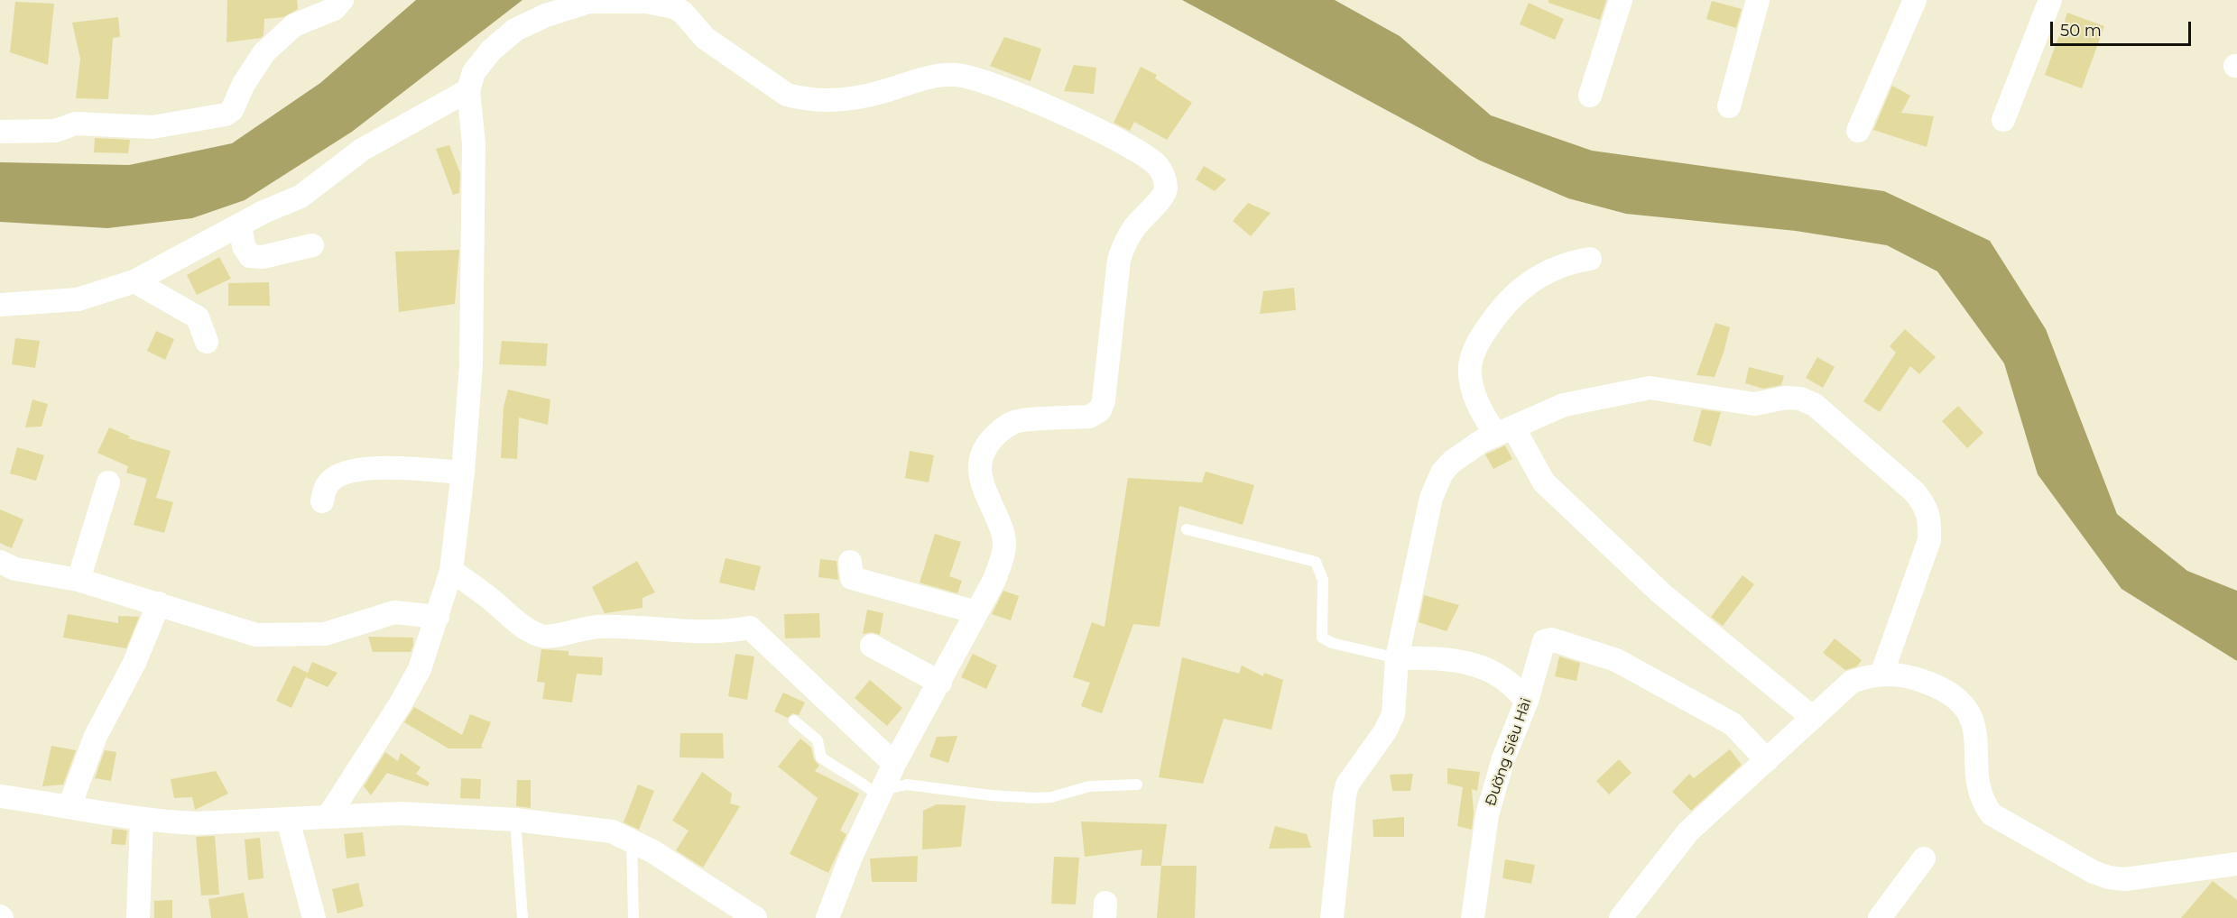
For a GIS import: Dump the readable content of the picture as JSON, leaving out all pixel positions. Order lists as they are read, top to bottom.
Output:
{
  "streets": {
    "street": ["Đường Siêu Hài"]
  },
  "scale_bar": "50 m"
}
